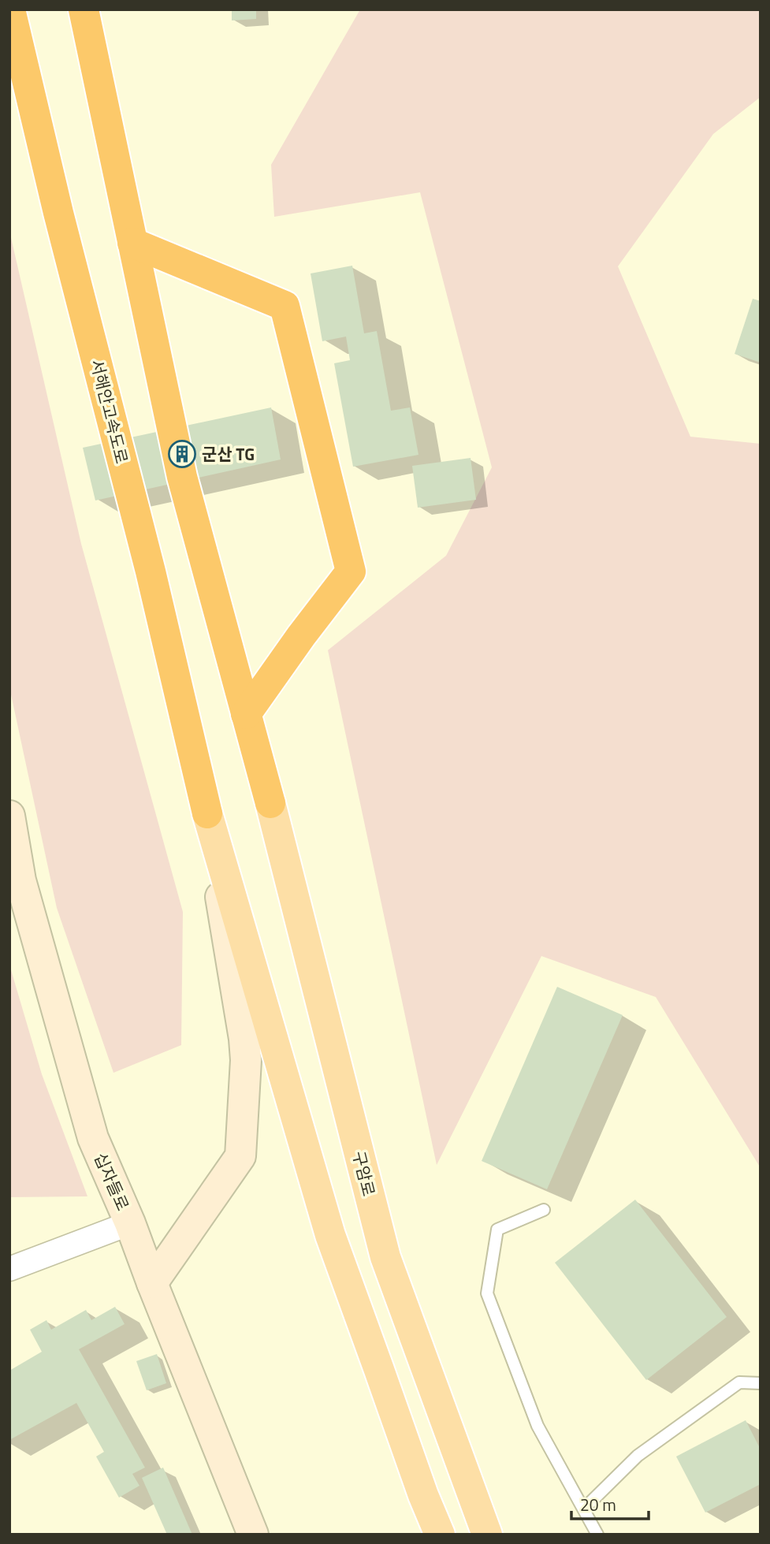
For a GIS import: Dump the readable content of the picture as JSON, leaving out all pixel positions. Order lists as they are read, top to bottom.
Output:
{
  "streets": {
    "highway": ["서해안고속도로"],
    "main road": ["구암로", "십자들로"]
  },
  "places": {
    "building": ["군산 TG"]
  },
  "scale_bar": "20 m"
}
